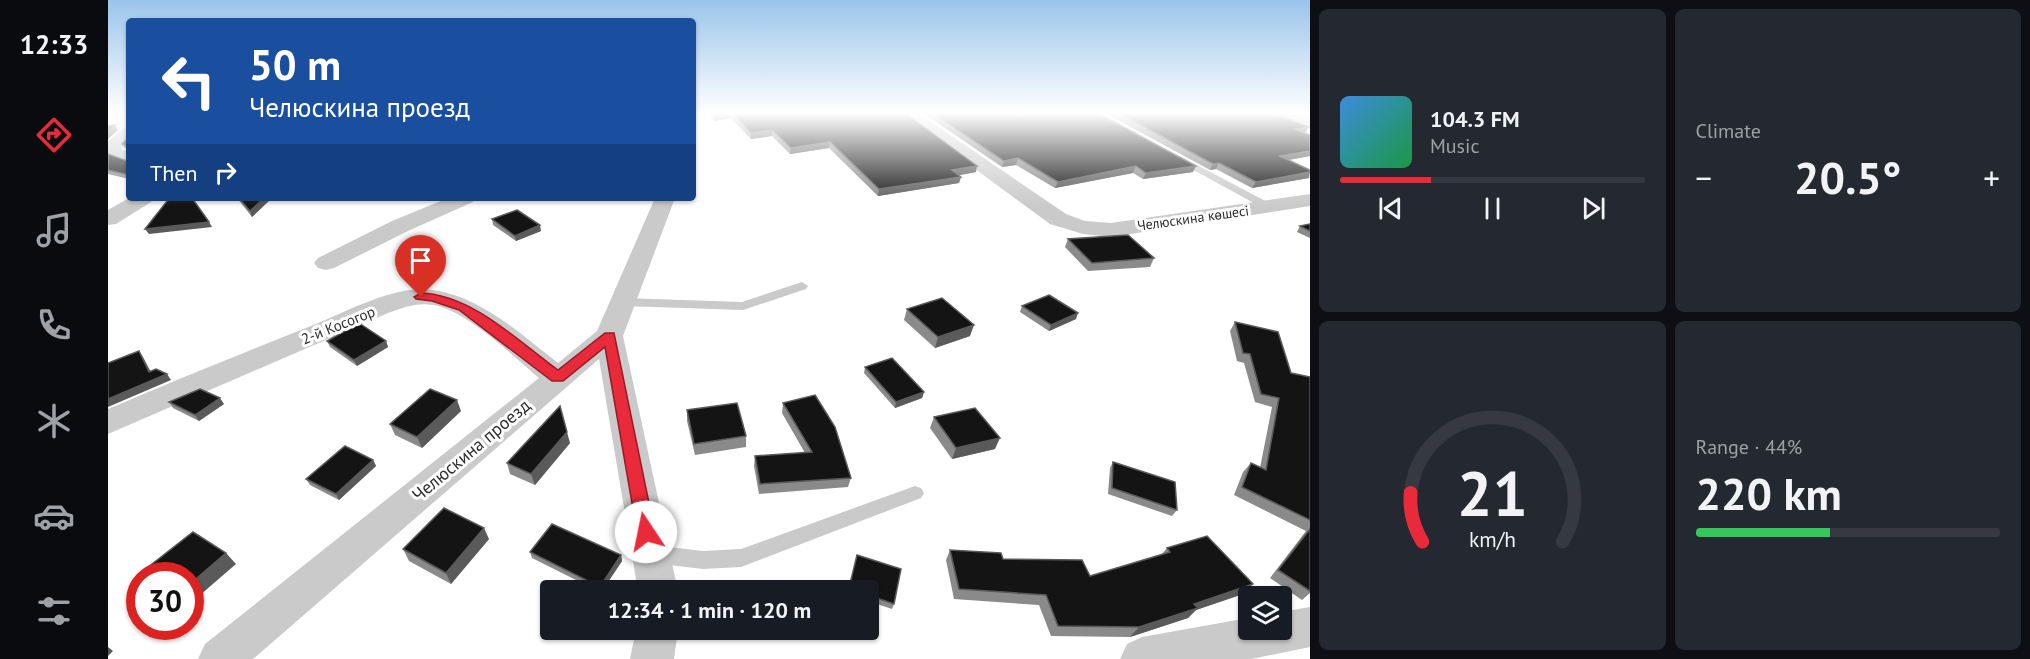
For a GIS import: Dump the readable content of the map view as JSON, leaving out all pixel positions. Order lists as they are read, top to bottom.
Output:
{
  "streets": {
    "street": ["Челюскина көшесі", "2-й Косогор", "Челюскина проезд"]
  },
  "crossings": [
    ["2-й Косогор", "Челюскина проезд"]
  ],
  "page": {
    "tabs": "12:33",
    "tile": [
      "Climate",
      ["Range · 44%", "220 km"]
    ],
    "turn": ["50 m", "Челюскина проезд"],
    "song": ["104.3 FM", "Music"],
    "then": "Then",
    "heat": ["−", "20.5°", "+"],
    "limit": "30",
    "trip": "12:34 · 1 min · 120 m",
    "gauge": ["21", "km/h"]
  }
}
